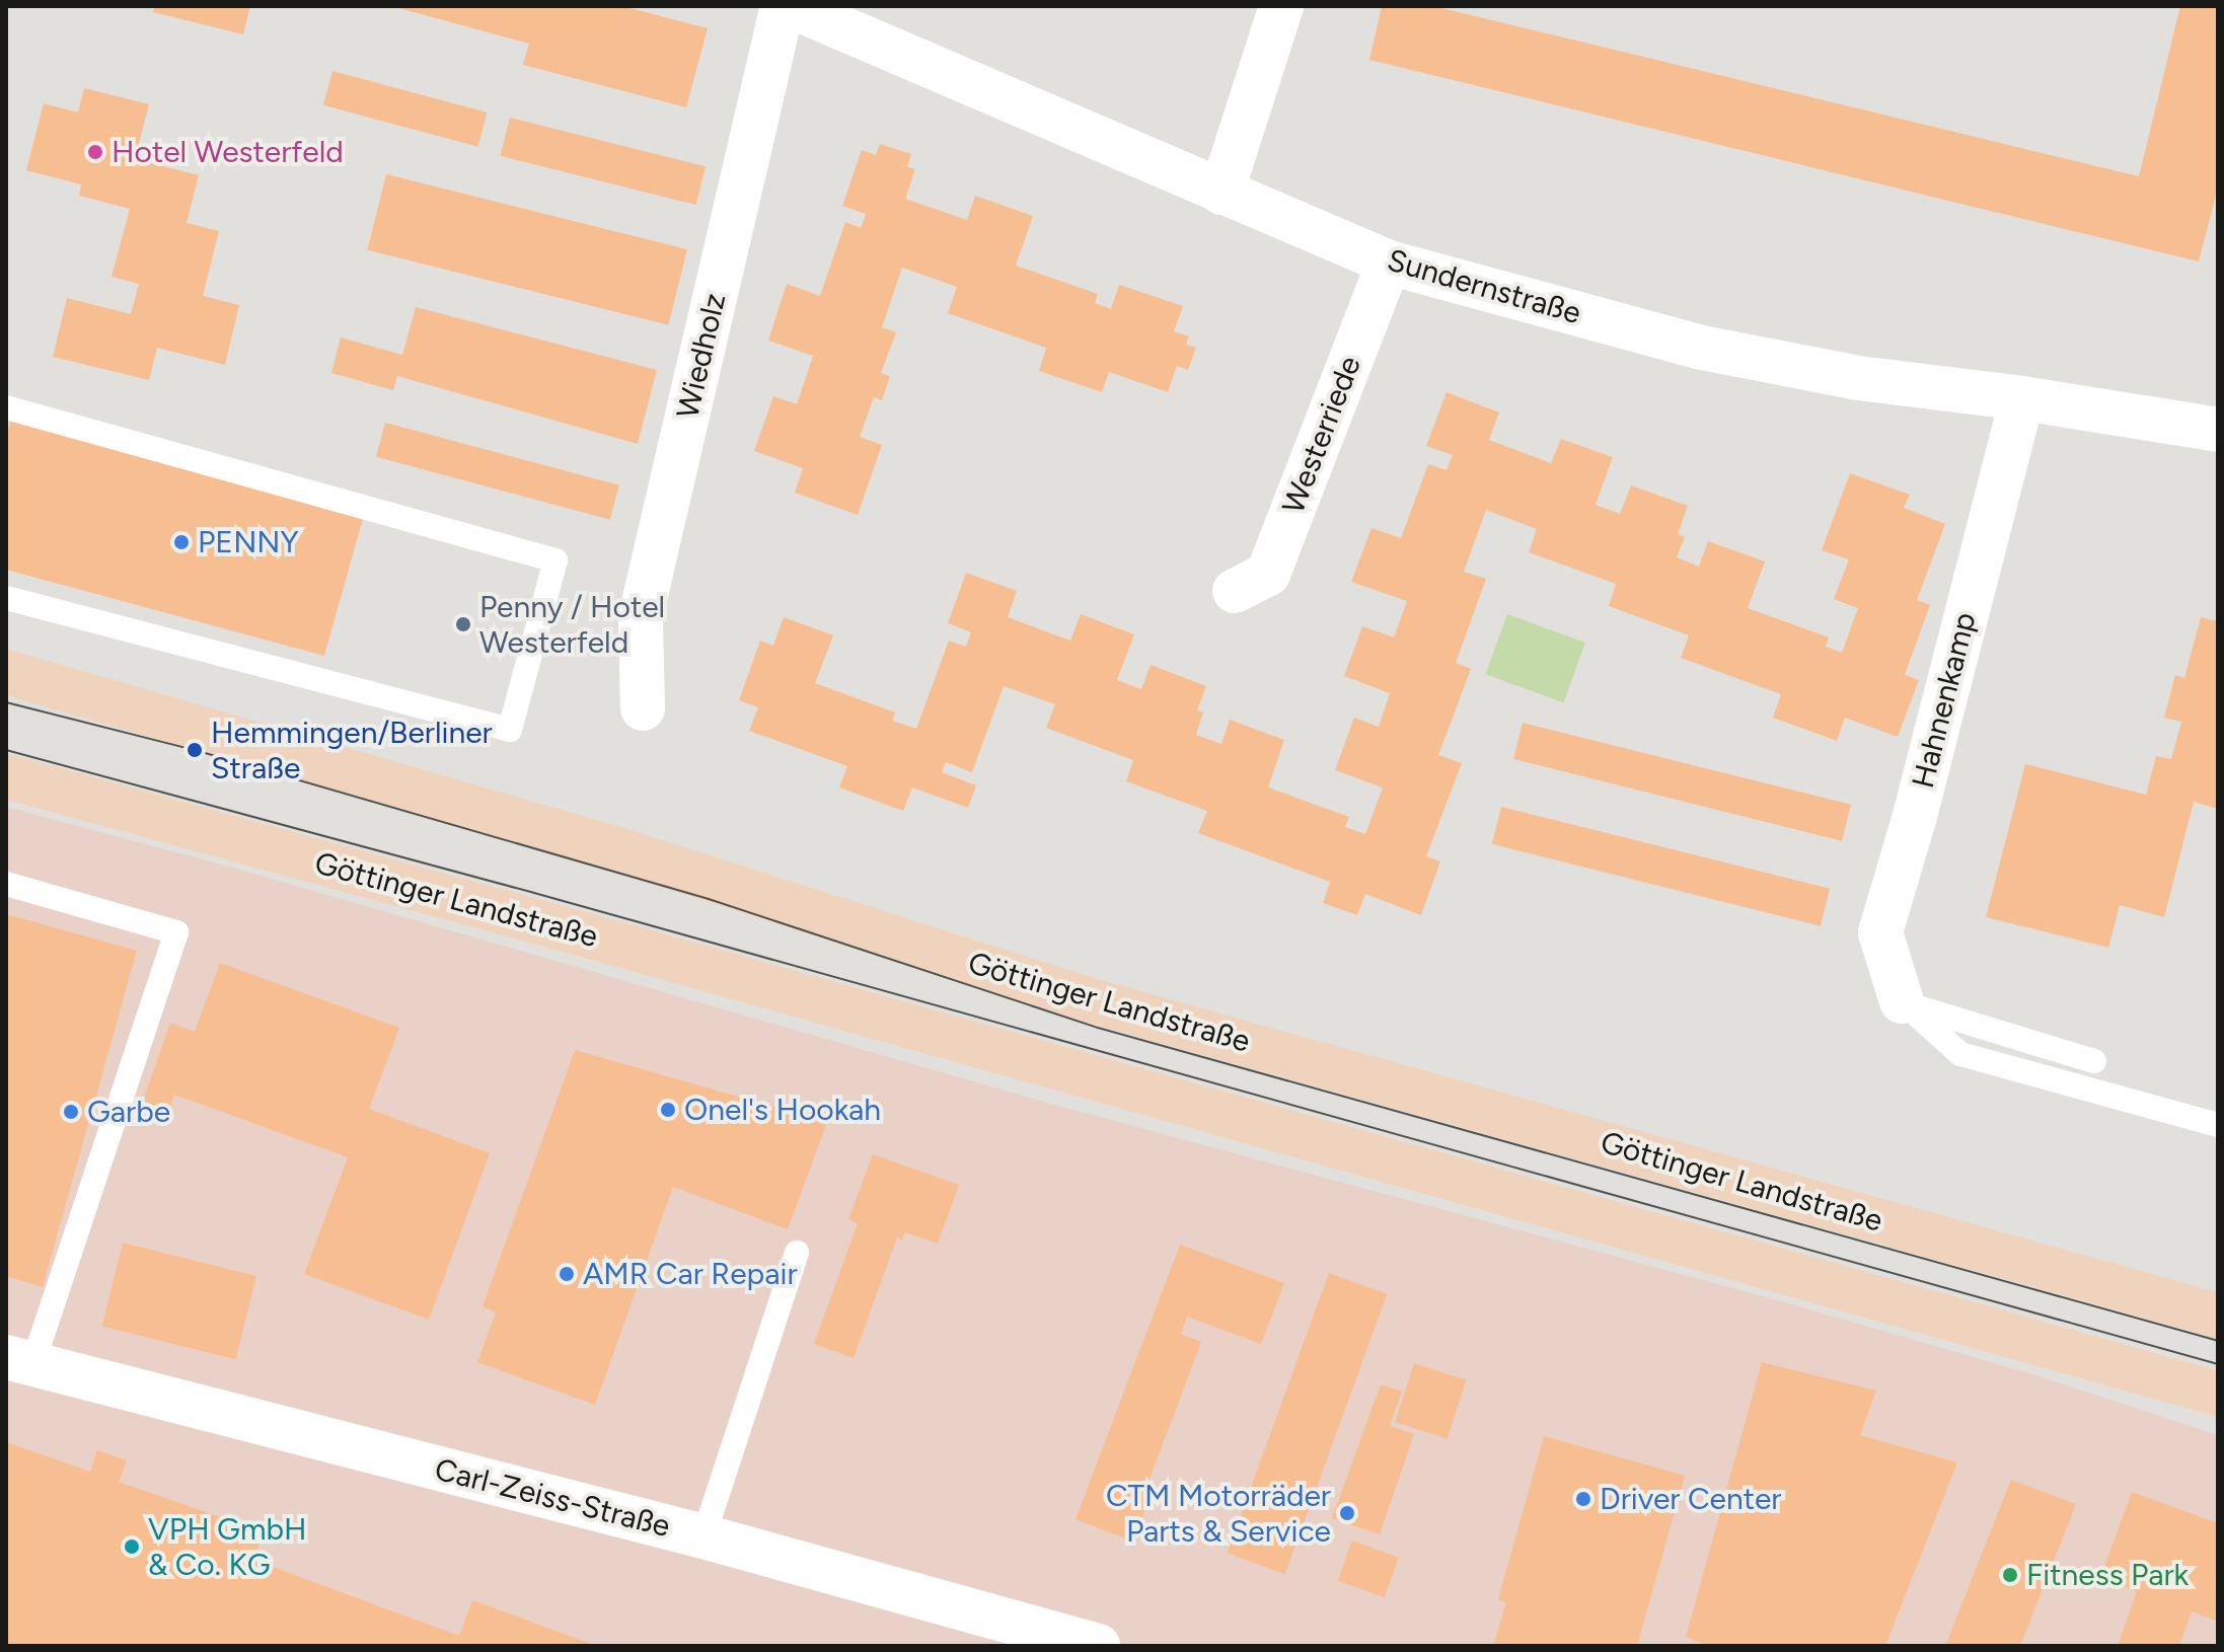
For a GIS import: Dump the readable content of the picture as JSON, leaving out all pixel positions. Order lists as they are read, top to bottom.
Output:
{
  "streets": {
    "street": [
      "Sundernstraße",
      "Wiedholz",
      "Westerriede",
      "Hahnenkamp",
      "Göttinger Landstraße",
      "Carl-Zeiss-Straße"
    ]
  },
  "crossings": [
    ["Sundernstraße", "Westerriede"],
    ["Sundernstraße", "Hahnenkamp"]
  ],
  "places": [
    "Hotel Westerfeld",
    "PENNY",
    "Penny / Hotel Westerfeld",
    "Hemmingen/Berliner Straße",
    "Onel's Hookah",
    "Garbe",
    "AMR Car Repair",
    "Driver Center",
    "CTM Motorräder Parts & Service",
    "VPH GmbH & Co. KG",
    "Fitness Park"
  ]
}
